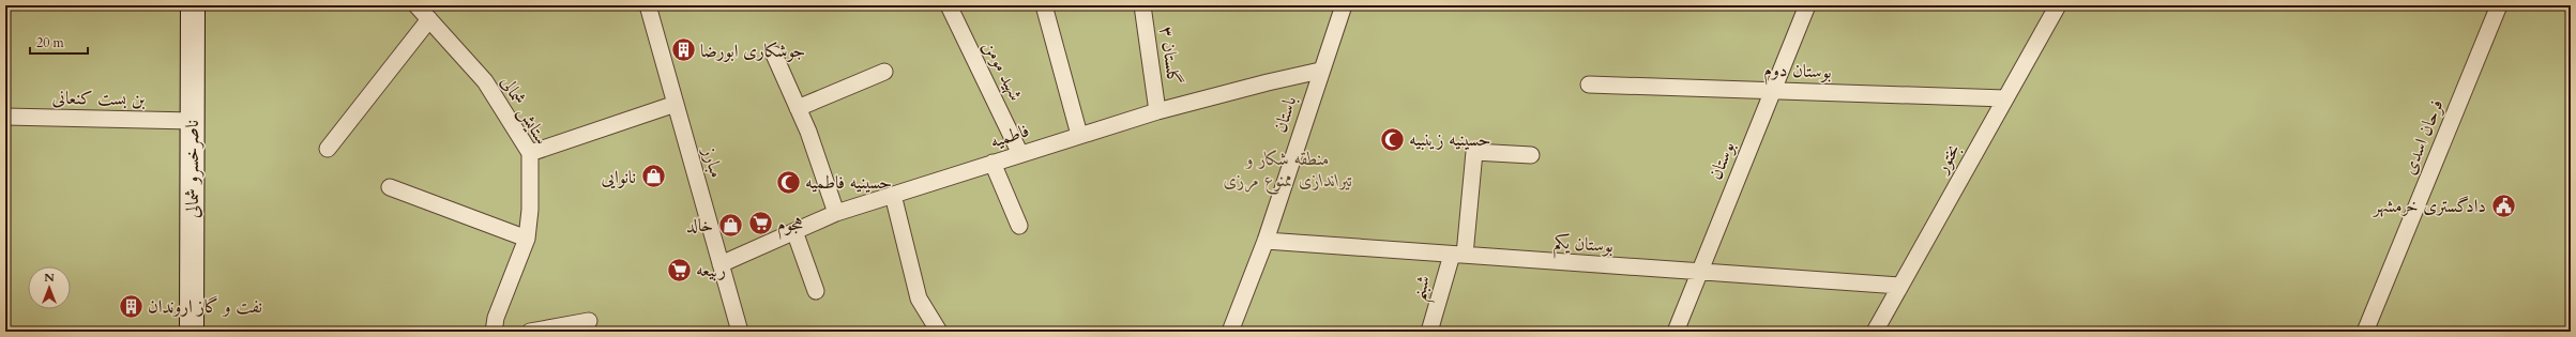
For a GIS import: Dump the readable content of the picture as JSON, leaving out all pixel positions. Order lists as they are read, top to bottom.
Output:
{
  "streets": {
    "street": [
      "گلستان ۳",
      "شهید مومن",
      "بوستان دوم",
      "بن بست کنعانی",
      "ستایش شمالی",
      "باستان",
      "فاطمیه",
      "فرحان اسدی",
      "بختور",
      "بوستان",
      "مبارز",
      "ناصرخسرو شمالی",
      "بوستان یکم",
      "شبنم"
    ]
  },
  "crossings": [
    ["گلستان ۳", "فاطمیه"],
    ["شهید مومن", "فاطمیه"],
    ["بوستان دوم", "بختور"],
    ["بوستان دوم", "بوستان"],
    ["بن بست کنعانی", "ناصرخسرو شمالی"],
    ["باستان", "فاطمیه"],
    ["باستان", "بوستان یکم"],
    ["فاطمیه", "مبارز"],
    ["بختور", "بوستان یکم"],
    ["بوستان", "بوستان یکم"],
    ["بوستان یکم", "شبنم"]
  ],
  "parks": ["منطقه شکار و تیراندازی ممنوع مرزی"],
  "places": {
    "building": ["جوشکاری ابورضا", "نفت و گاز اروندان"],
    "mosque": ["حسینیه زینبیه", "حسینیه فاطمیه"],
    "shop": ["نانوایی", "خالد"],
    "public building": ["دادگستری خرمشهر"],
    "supermarket": ["هجوم", "ربیعه"]
  },
  "scale_bar": "20 m",
  "north": "top"
}
